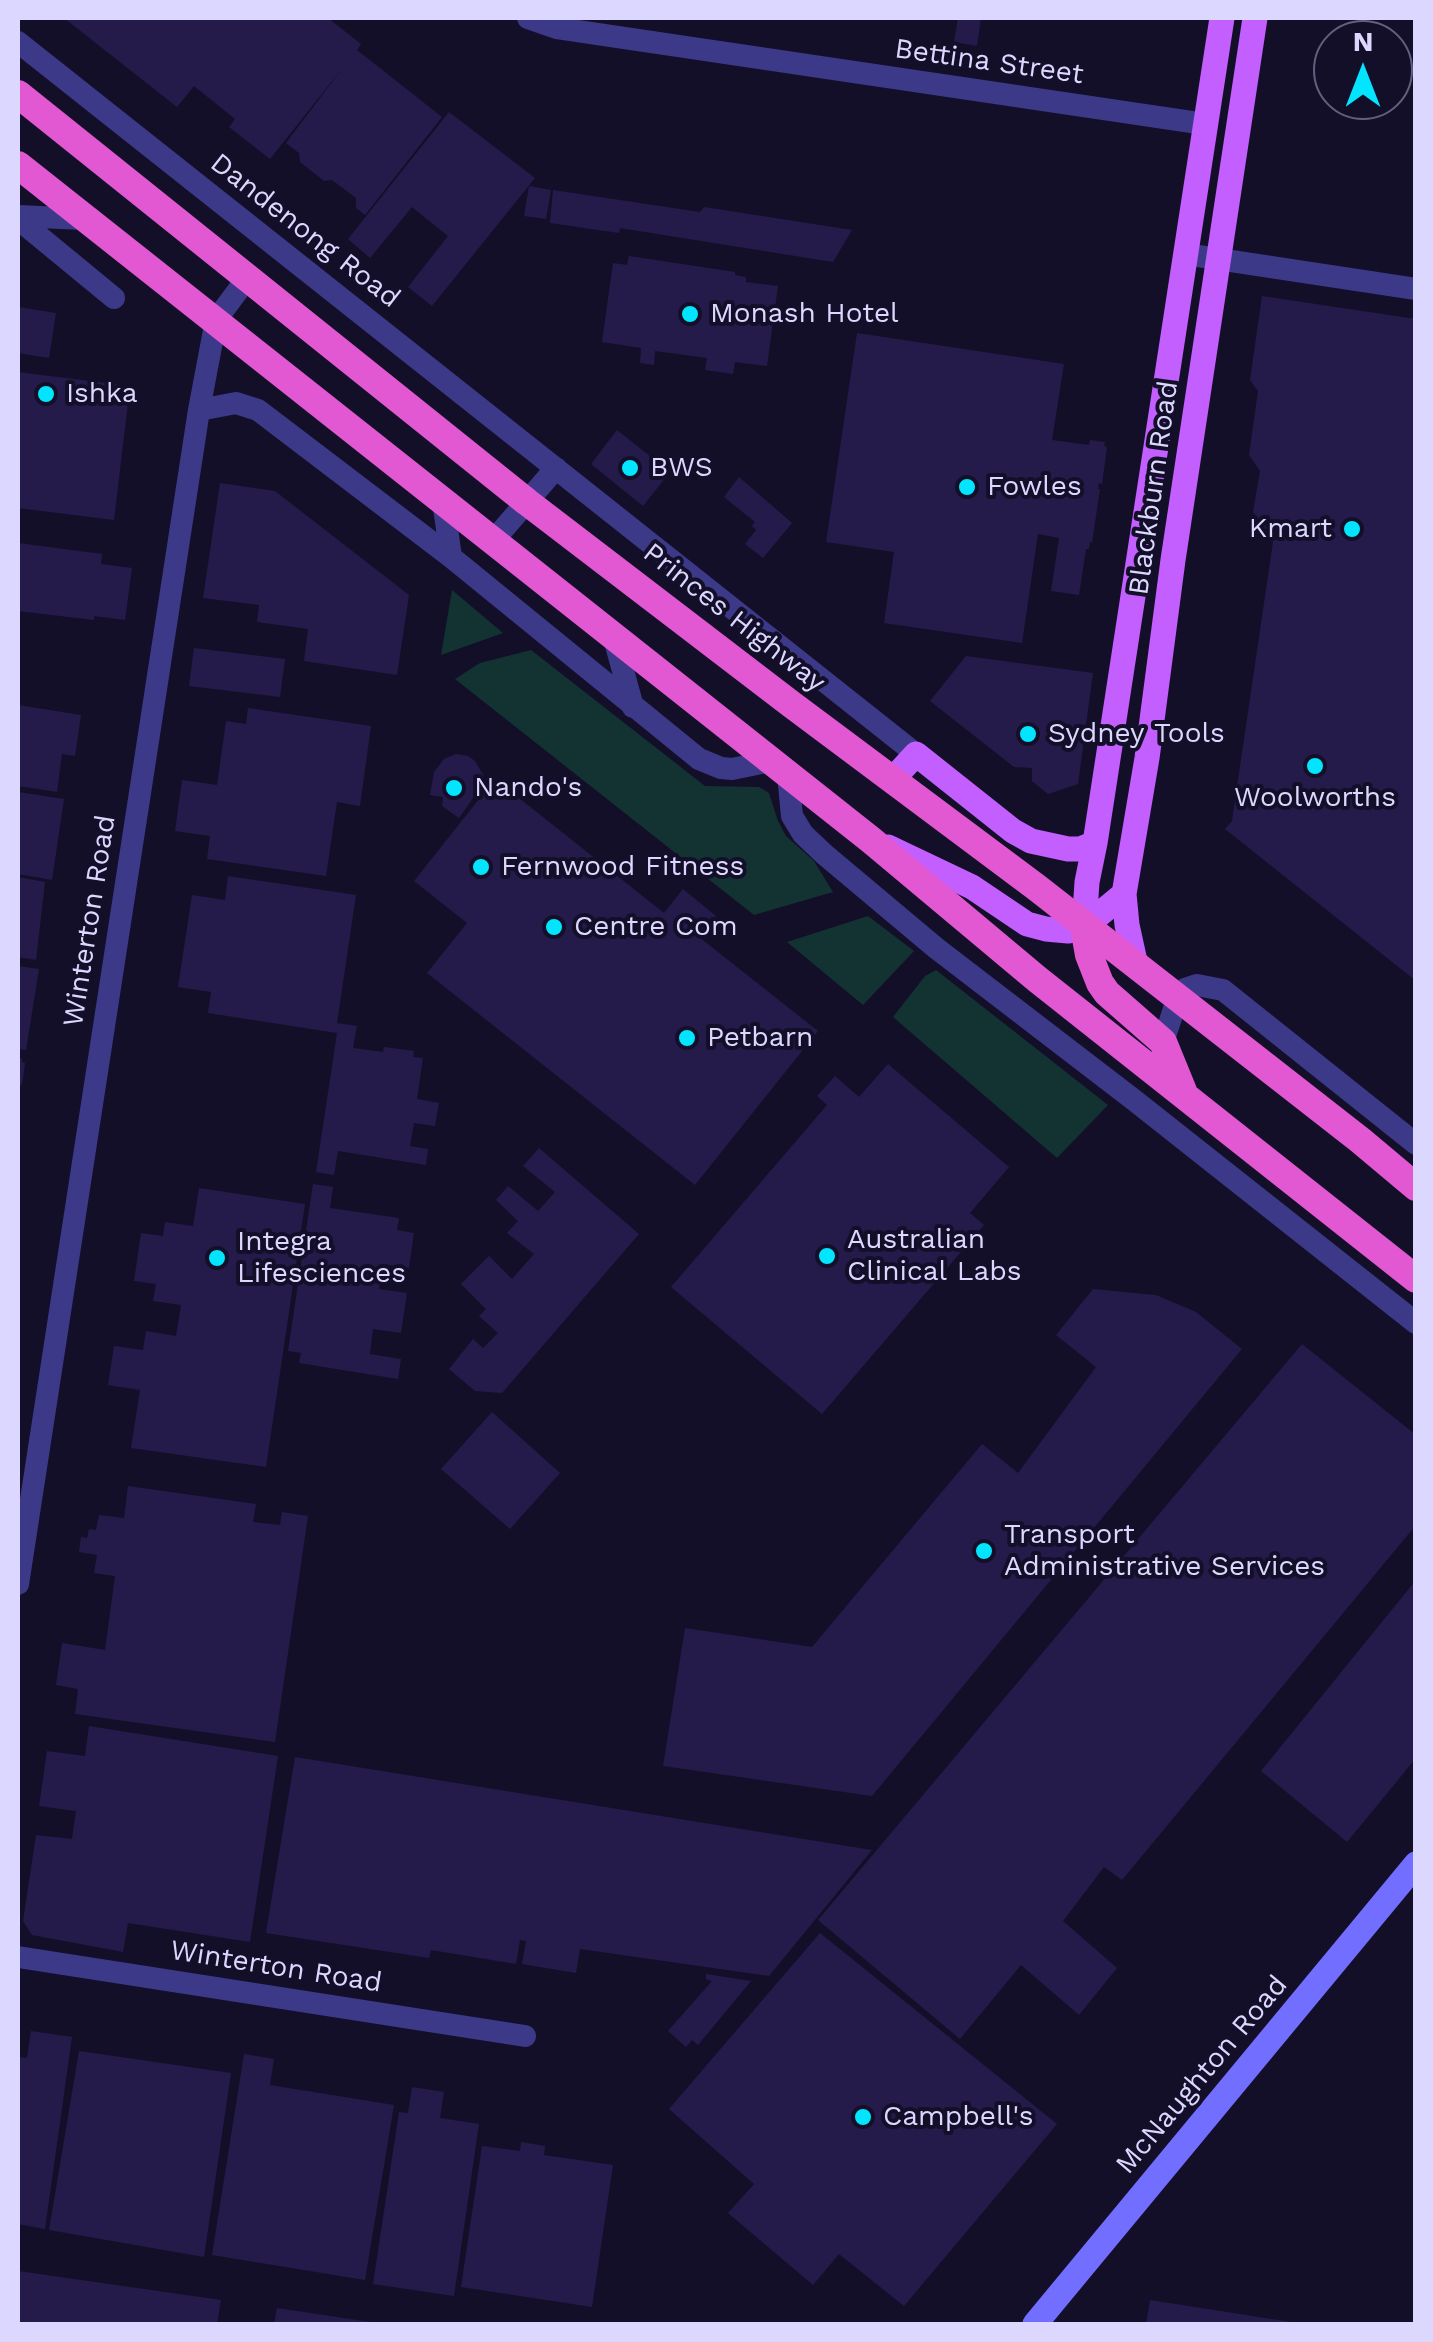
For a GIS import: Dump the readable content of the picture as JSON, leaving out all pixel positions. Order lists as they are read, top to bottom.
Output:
{
  "streets": {
    "highway": ["Princes Highway"],
    "main road": ["Blackburn Road", "McNaughton Road"],
    "street": ["Bettina Street", "Dandenong Road", "Winterton Road"]
  },
  "crossings": [
    ["Bettina Street", "Blackburn Road"],
    ["Blackburn Road", "Princes Highway"],
    ["Princes Highway", "Winterton Road"]
  ],
  "places": [
    "Monash Hotel",
    "Ishka",
    "BWS",
    "Fowles",
    "Kmart",
    "Sydney Tools",
    "Woolworths",
    "Nando's",
    "Fernwood Fitness",
    "Centre Com",
    "Petbarn",
    "Australian Clinical Labs",
    "Integra Lifesciences",
    "Transport Administrative Services",
    "Campbell's"
  ],
  "north": "top"
}
